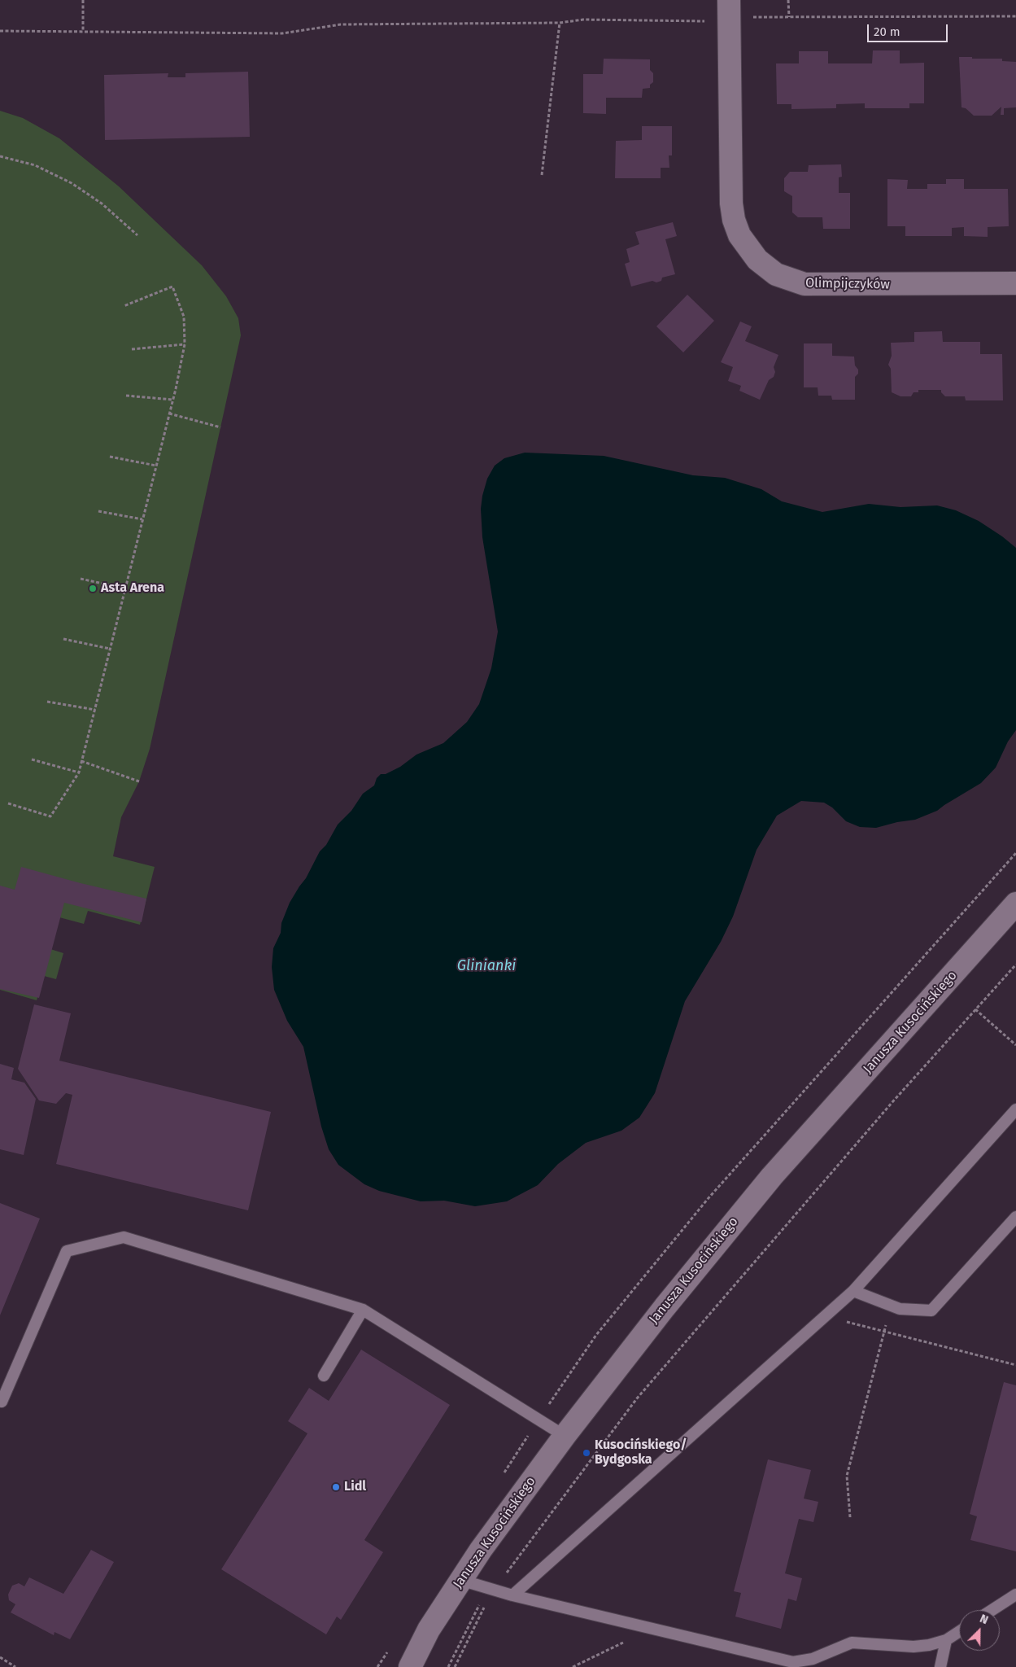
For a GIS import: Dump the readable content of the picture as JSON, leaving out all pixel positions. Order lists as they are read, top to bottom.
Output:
{
  "streets": {
    "street": ["Olimpijczyków", "Janusza Kusocińskiego"]
  },
  "water": ["Glinianki"],
  "places": ["Asta Arena", "Kusocińskiego/ Bydgoska", "Lidl"],
  "scale_bar": "20 m",
  "north": "top right"
}
